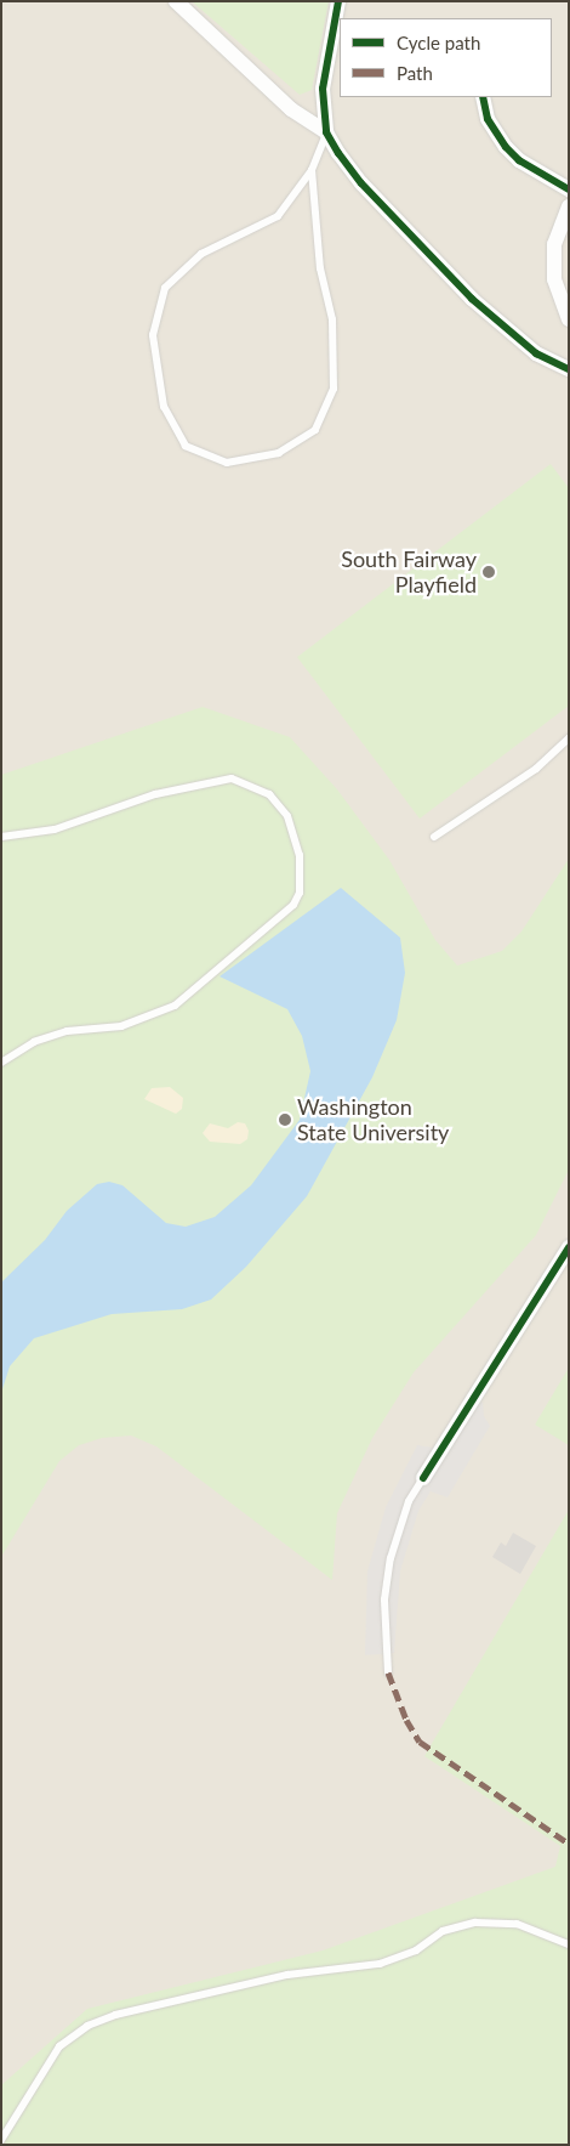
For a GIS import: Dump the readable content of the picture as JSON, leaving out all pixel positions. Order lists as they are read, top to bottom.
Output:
{
  "places": ["South Fairway Playfield", "Washington State University"],
  "legend": ["Cycle path", "Path"]
}
